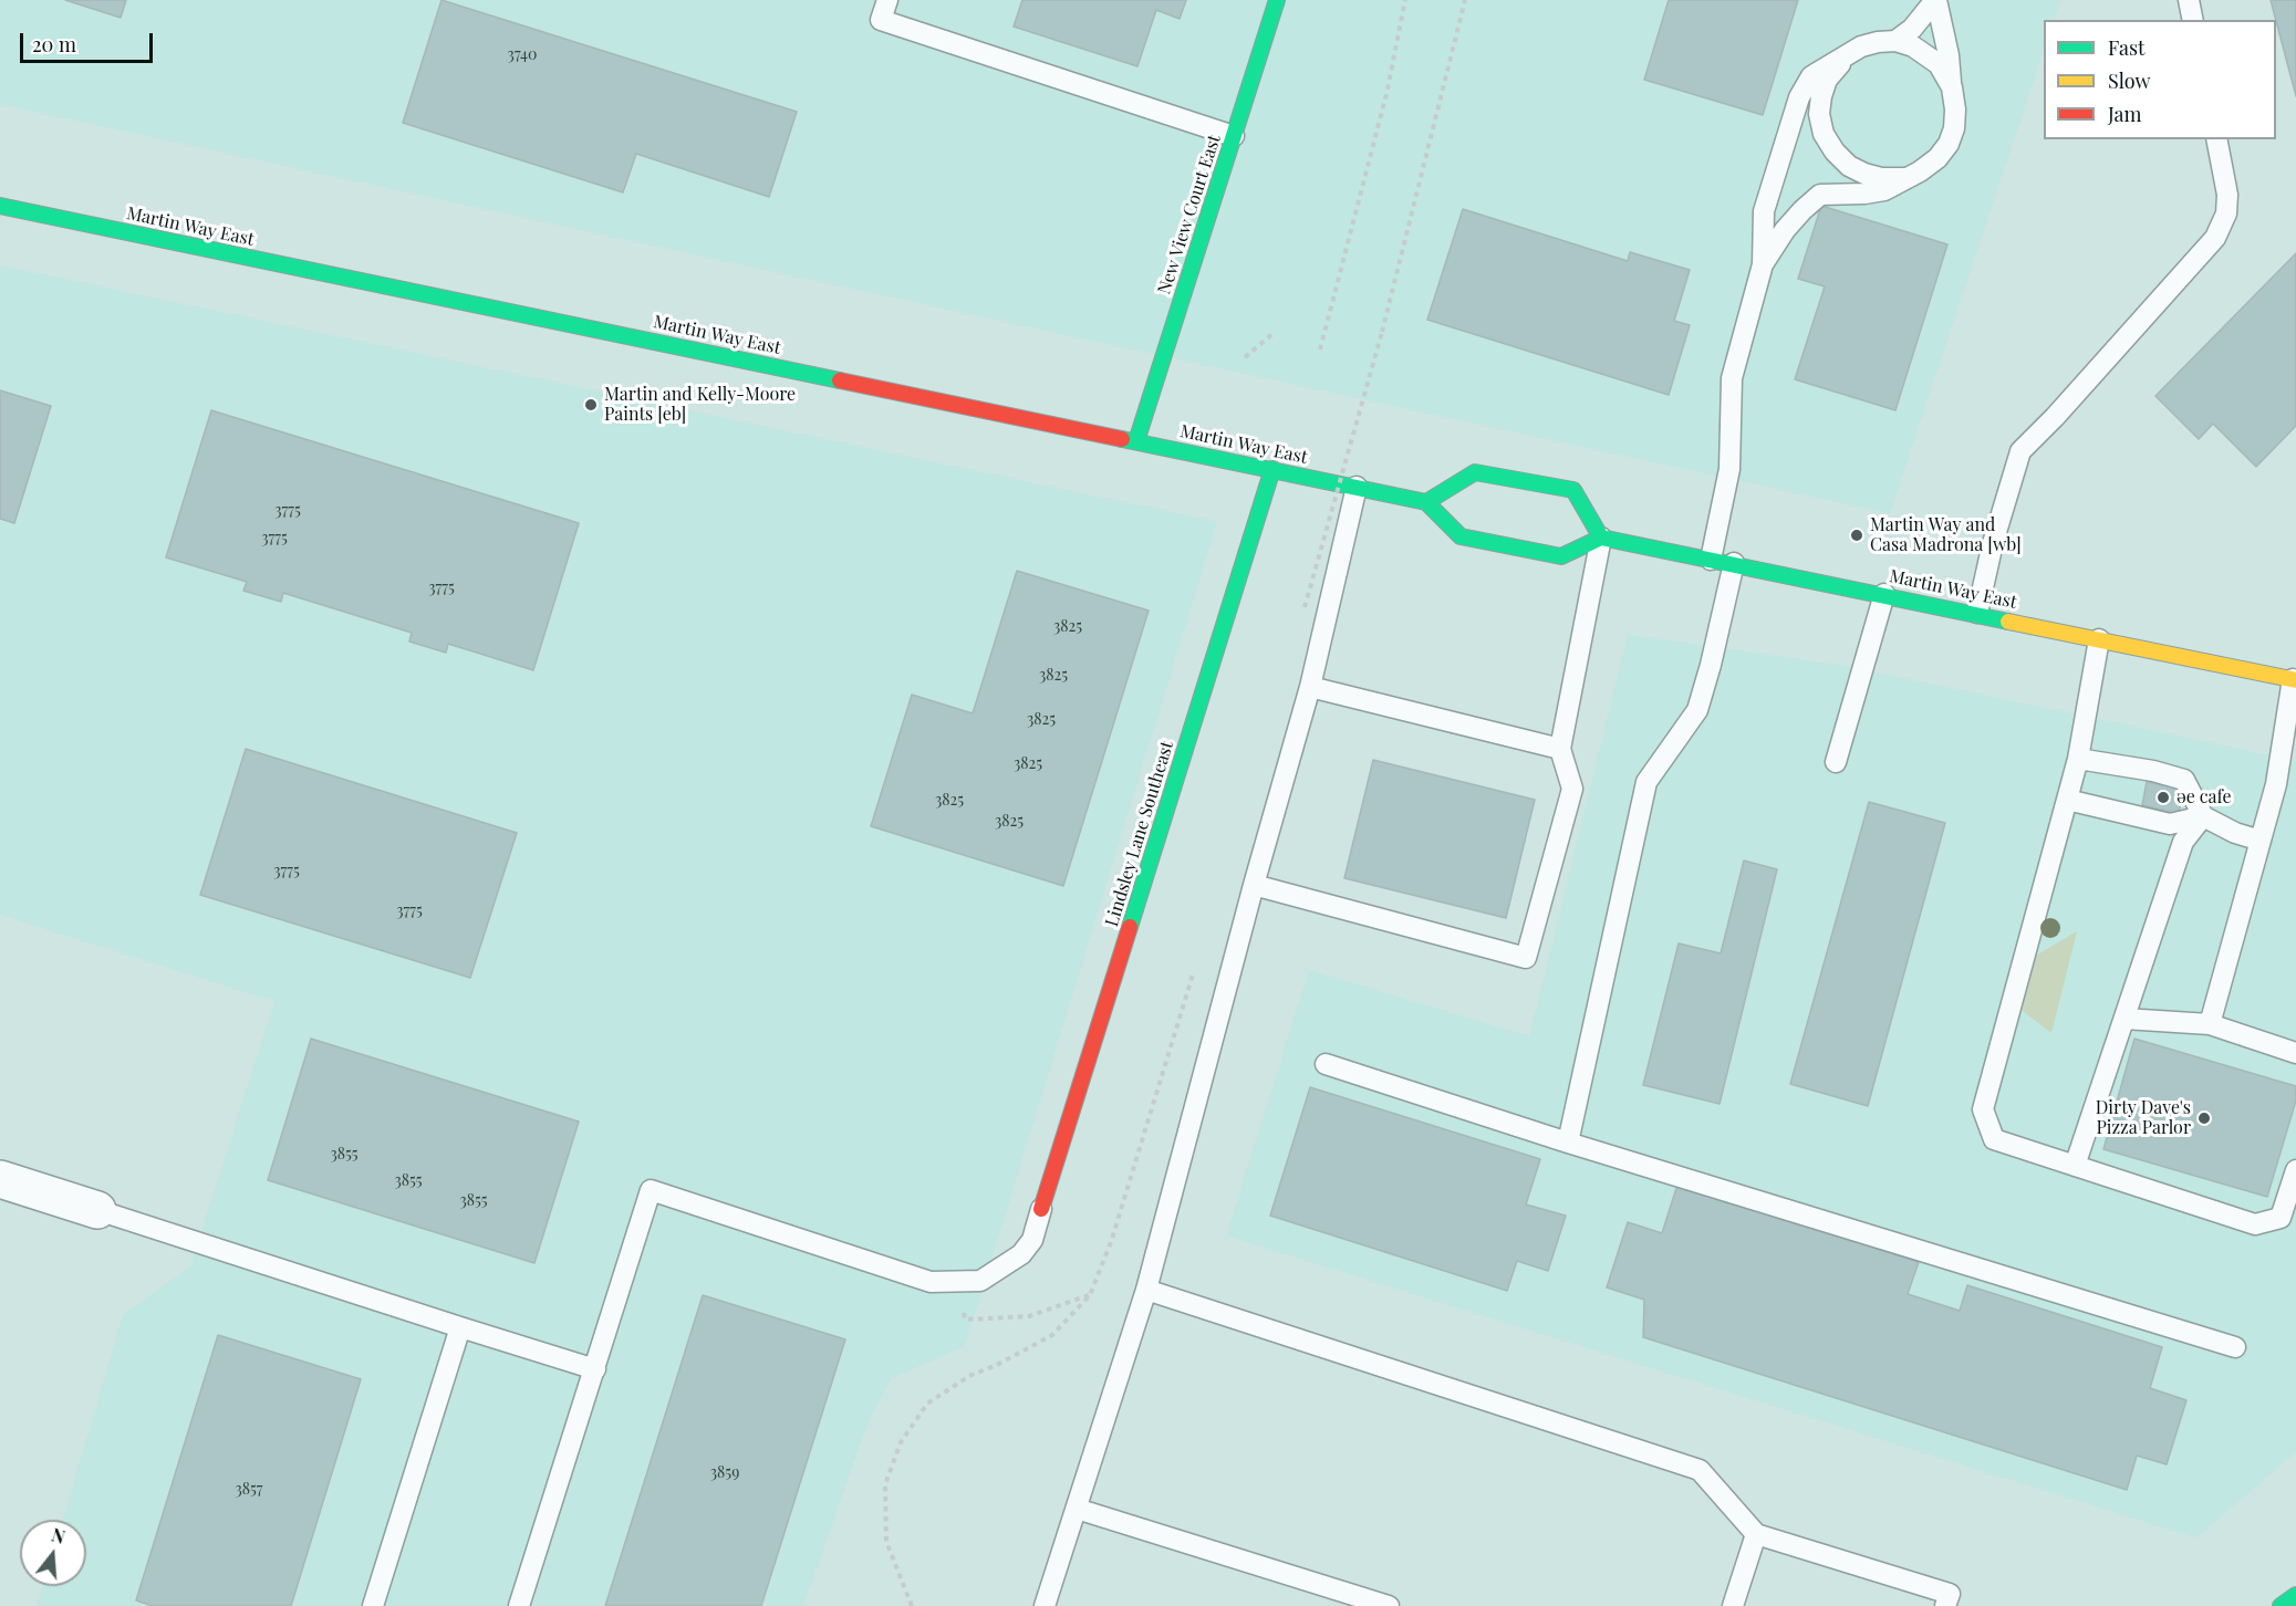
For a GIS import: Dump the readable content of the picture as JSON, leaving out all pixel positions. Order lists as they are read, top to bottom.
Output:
{
  "streets": {
    "main road": ["New View Court East", "Martin Way East", "Lindsley Lane Southeast"]
  },
  "crossings": [
    ["New View Court East", "Martin Way East"],
    ["Martin Way East", "Lindsley Lane Southeast"]
  ],
  "places": [
    "Martin and Kelly-Moore Paints [eb]",
    "Martin Way and Casa Madrona [wb]",
    "əe cafe",
    "Dirty Dave's Pizza Parlor"
  ],
  "house_numbers": [
    "3740",
    "3775",
    "3775",
    "3775",
    "3825",
    "3825",
    "3825",
    "3825",
    "3825",
    "3825",
    "3775",
    "3775",
    "3855",
    "3855",
    "3855",
    "3859",
    "3857"
  ],
  "legend": ["Fast", "Slow", "Jam"],
  "scale_bar": "20 m",
  "north": "top"
}
